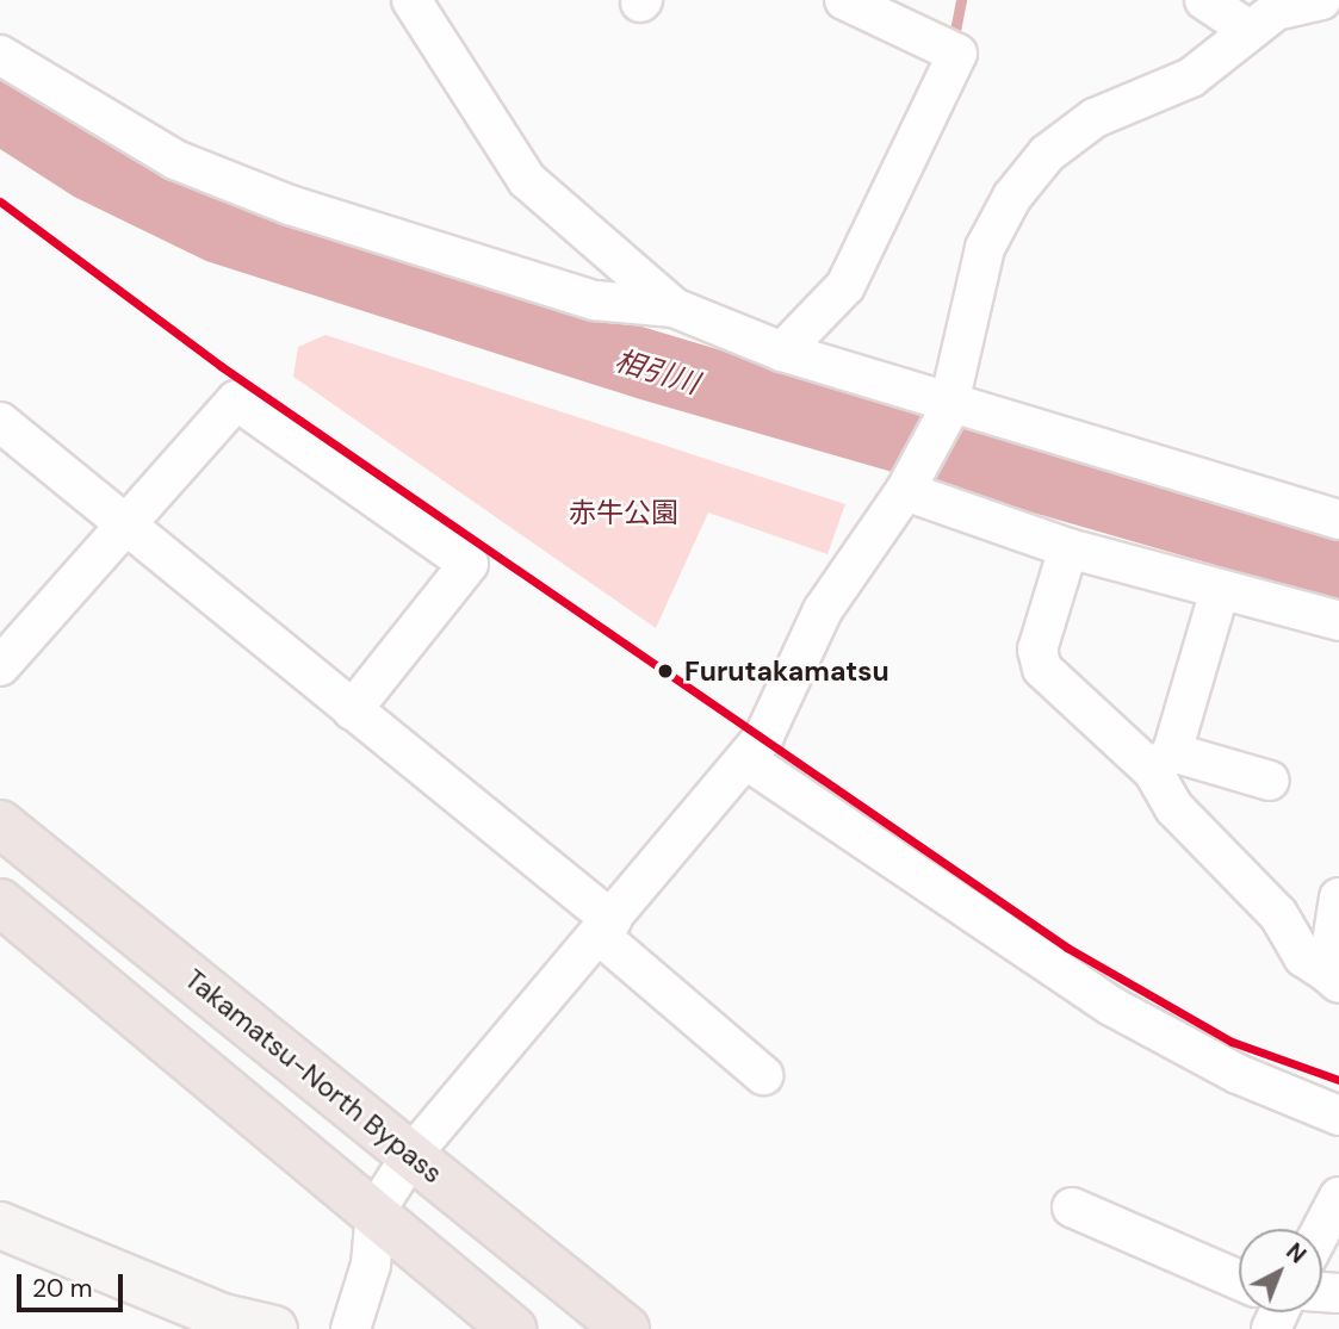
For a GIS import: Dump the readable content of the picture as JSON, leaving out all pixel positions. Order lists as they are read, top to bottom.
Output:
{
  "streets": {
    "highway": ["Takamatsu-North Bypass"]
  },
  "water": ["相引川"],
  "parks": ["赤牛公園"],
  "places": ["Furutakamatsu"],
  "scale_bar": "20 m",
  "north": "top right"
}
